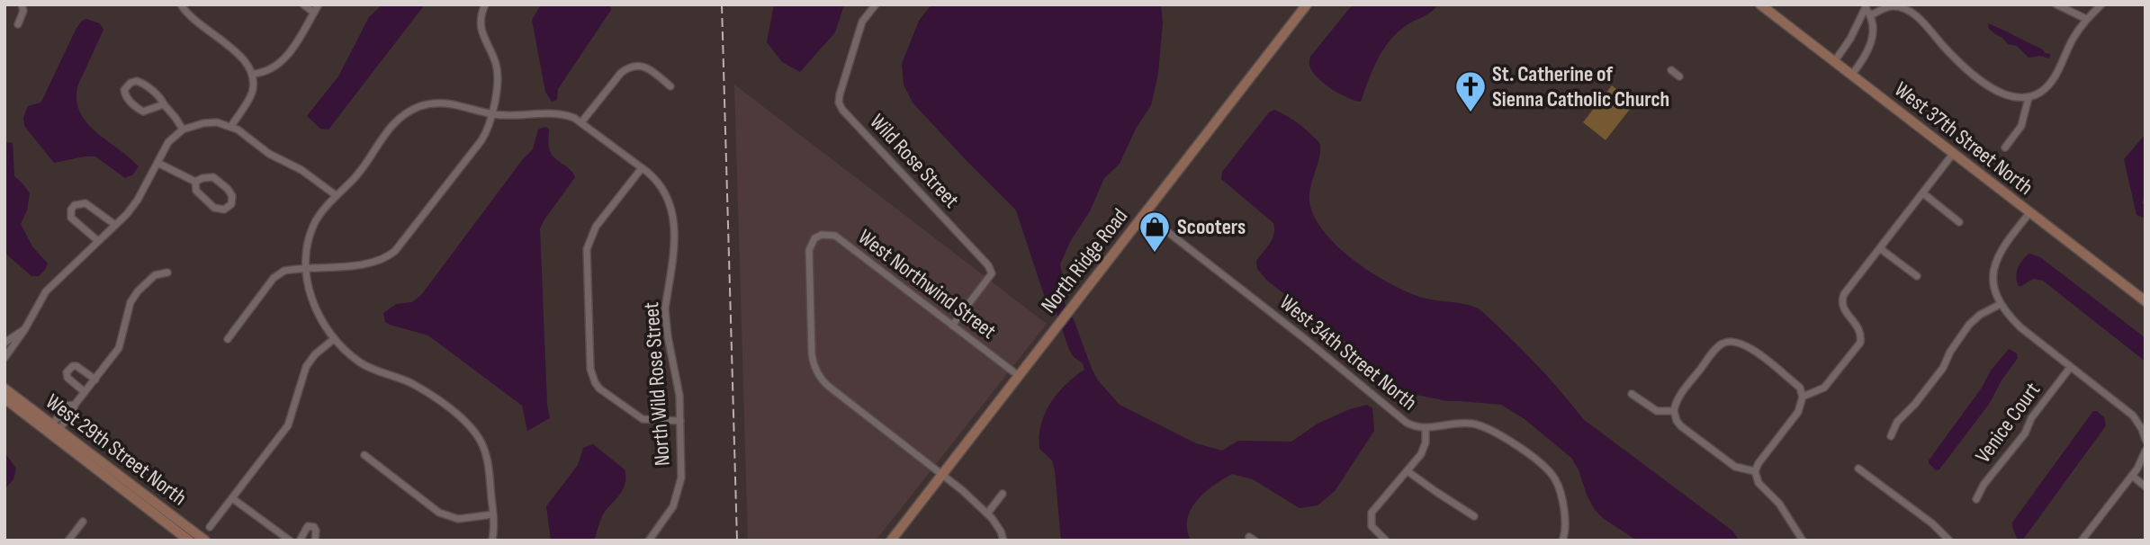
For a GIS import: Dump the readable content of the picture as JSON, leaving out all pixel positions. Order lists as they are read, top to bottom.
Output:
{
  "streets": {
    "main road": ["West 37th Street North", "North Ridge Road", "West 29th Street North"],
    "street": [
      "Wild Rose Street",
      "West Northwind Street",
      "West 34th Street North",
      "North Wild Rose Street",
      "Venice Court"
    ]
  },
  "crossings": [
    ["Wild Rose Street", "West Northwind Street"],
    ["North Ridge Road", "West Northwind Street"],
    ["North Ridge Road", "West 34th Street North"]
  ],
  "places": {
    "church": ["St. Catherine of Sienna Catholic Church"],
    "shop": ["Scooters"]
  }
}
